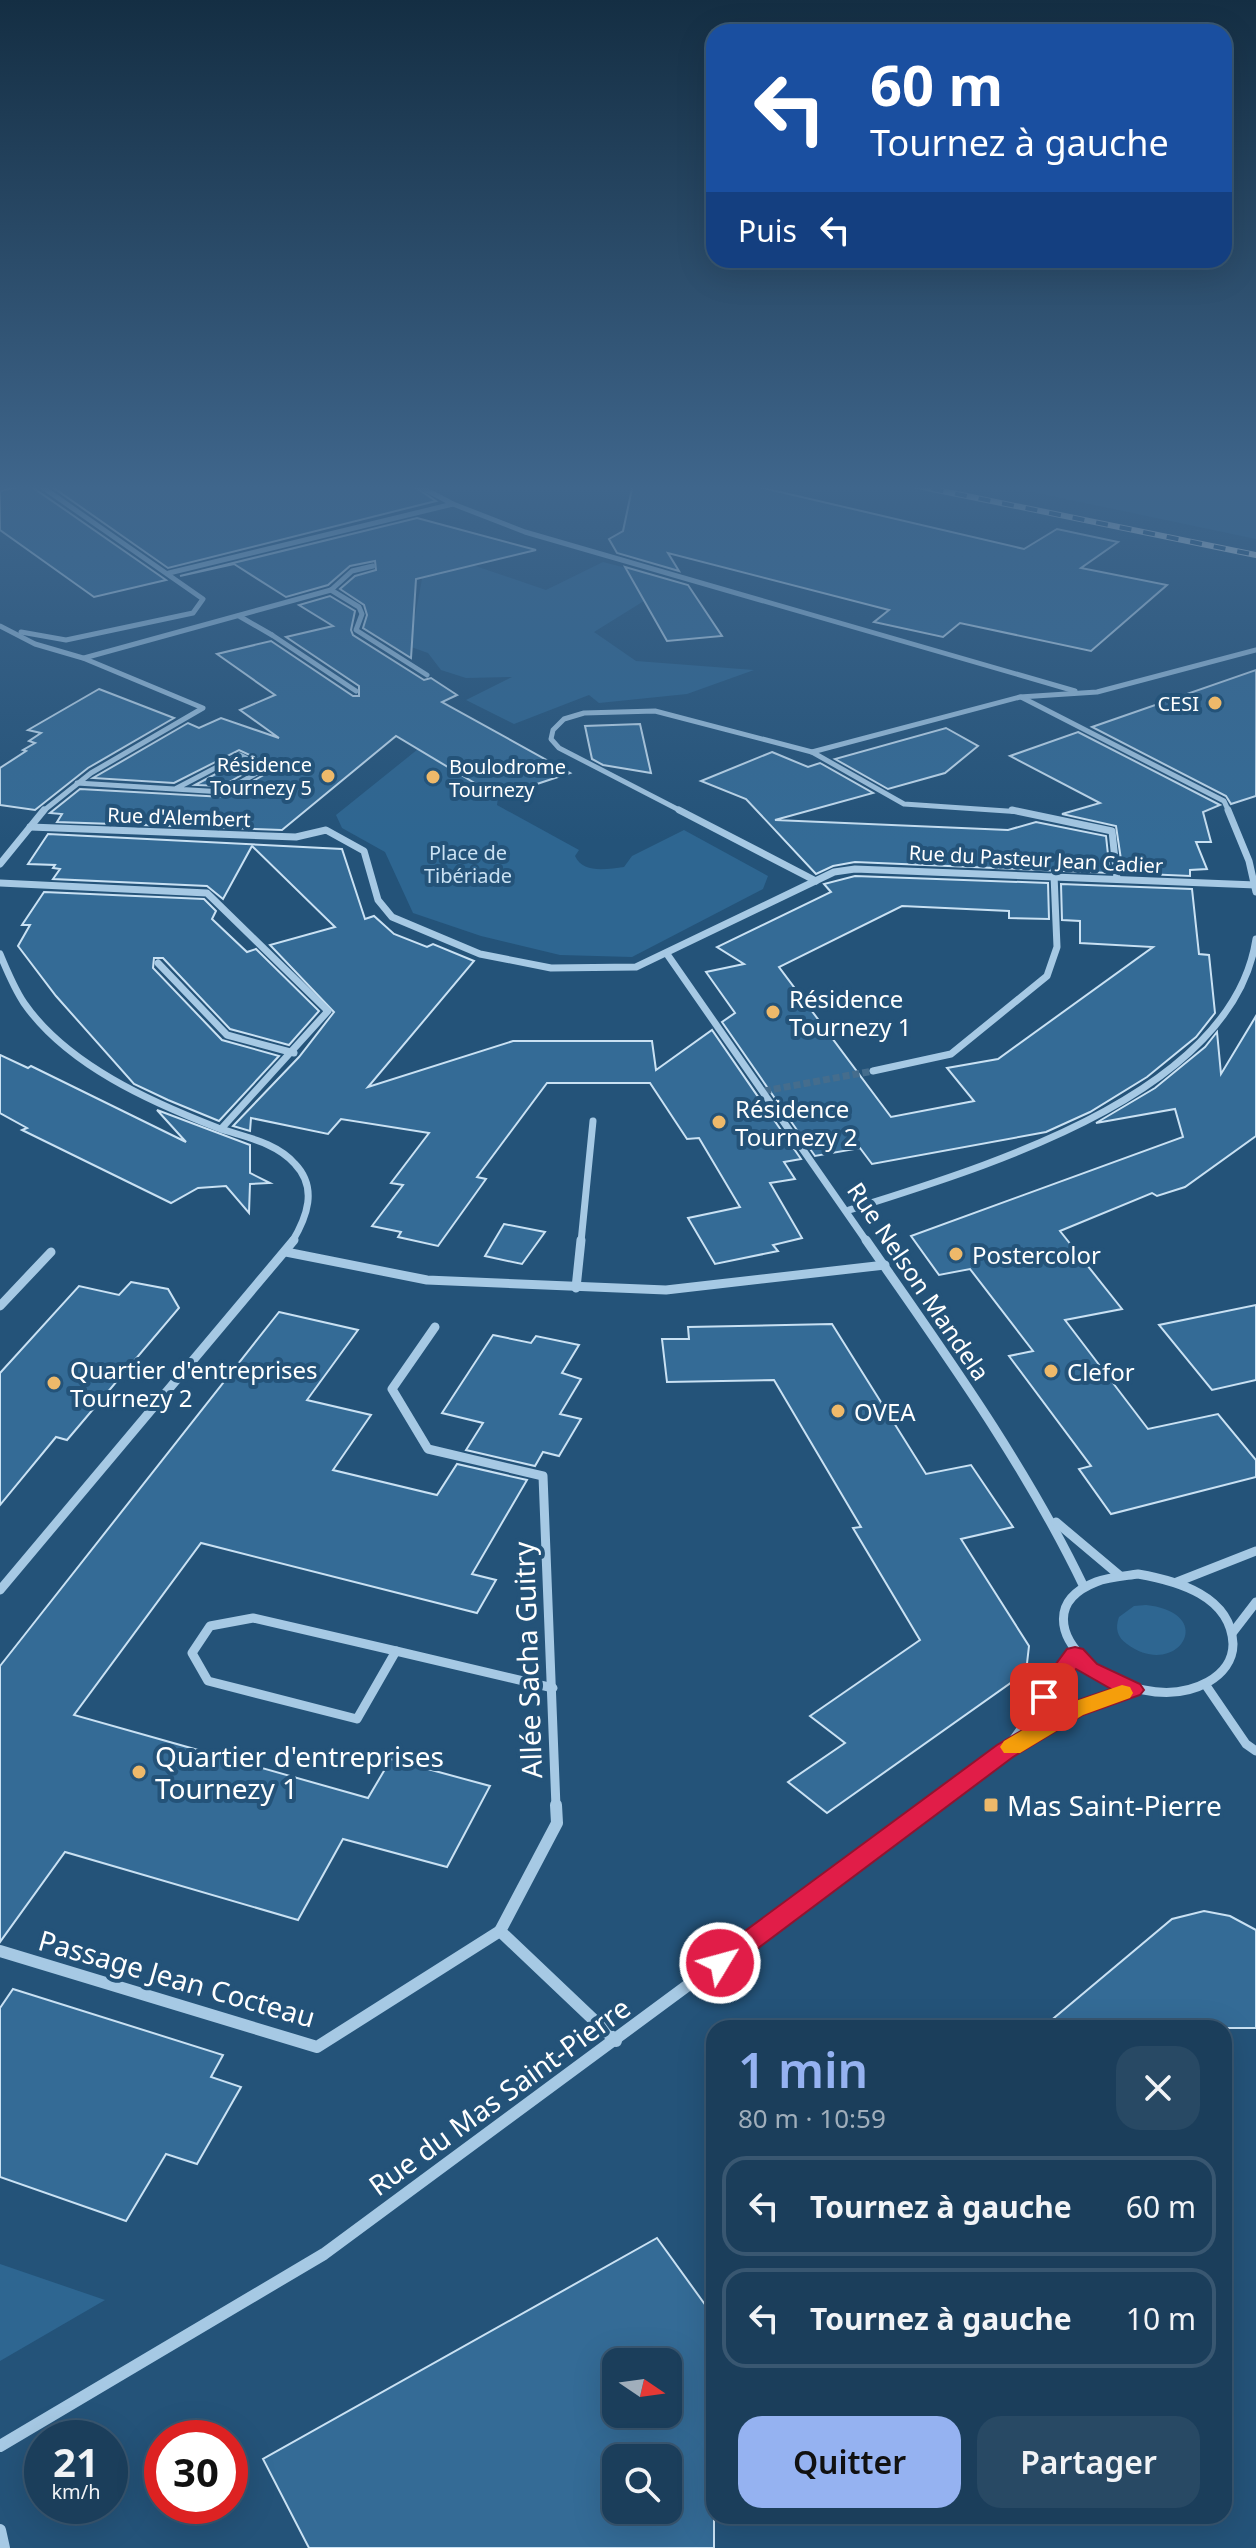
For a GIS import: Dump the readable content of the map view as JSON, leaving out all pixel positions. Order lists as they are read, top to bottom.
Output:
{
  "streets": {
    "street": [
      "Rue d'Alembert",
      "Rue du Pasteur Jean Cadier",
      "Rue Nelson Mandela",
      "Allée Sacha Guitry",
      "Passage Jean Cocteau",
      "Rue du Mas Saint-Pierre"
    ]
  },
  "crossings": [
    ["Rue d'Alembert", "Rue Nelson Mandela"],
    ["Rue Nelson Mandela", "Rue du Mas Saint-Pierre"],
    ["Allée Sacha Guitry", "Passage Jean Cocteau"]
  ],
  "parks": ["Place de Tibériade"],
  "places": {
    "other": [
      "CESI",
      "Résidence Tournezy 5",
      "Boulodrome Tournezy",
      "Résidence Tournezy 1",
      "Résidence Tournezy 2",
      "Postercolor",
      "Clefor",
      "Quartier d'entreprises Tournezy 2",
      "OVEA",
      "Quartier d'entreprises Tournezy 1"
    ],
    "transit": ["Mas Saint-Pierre"]
  },
  "north": "right",
  "page": {
    "turn": ["60 m", "Tournez à gauche"],
    "then": "Puis",
    "heading": ["1 min", "80 m · 10:59"],
    "list": [
      {
        "name": "Tournez à gauche",
        "value": "60 m"
      },
      {
        "name": "Tournez à gauche",
        "value": "10 m"
      }
    ],
    "buttons": ["Quitter", "Partager"],
    "speed": "21 km/h",
    "limit": "30"
  }
}
